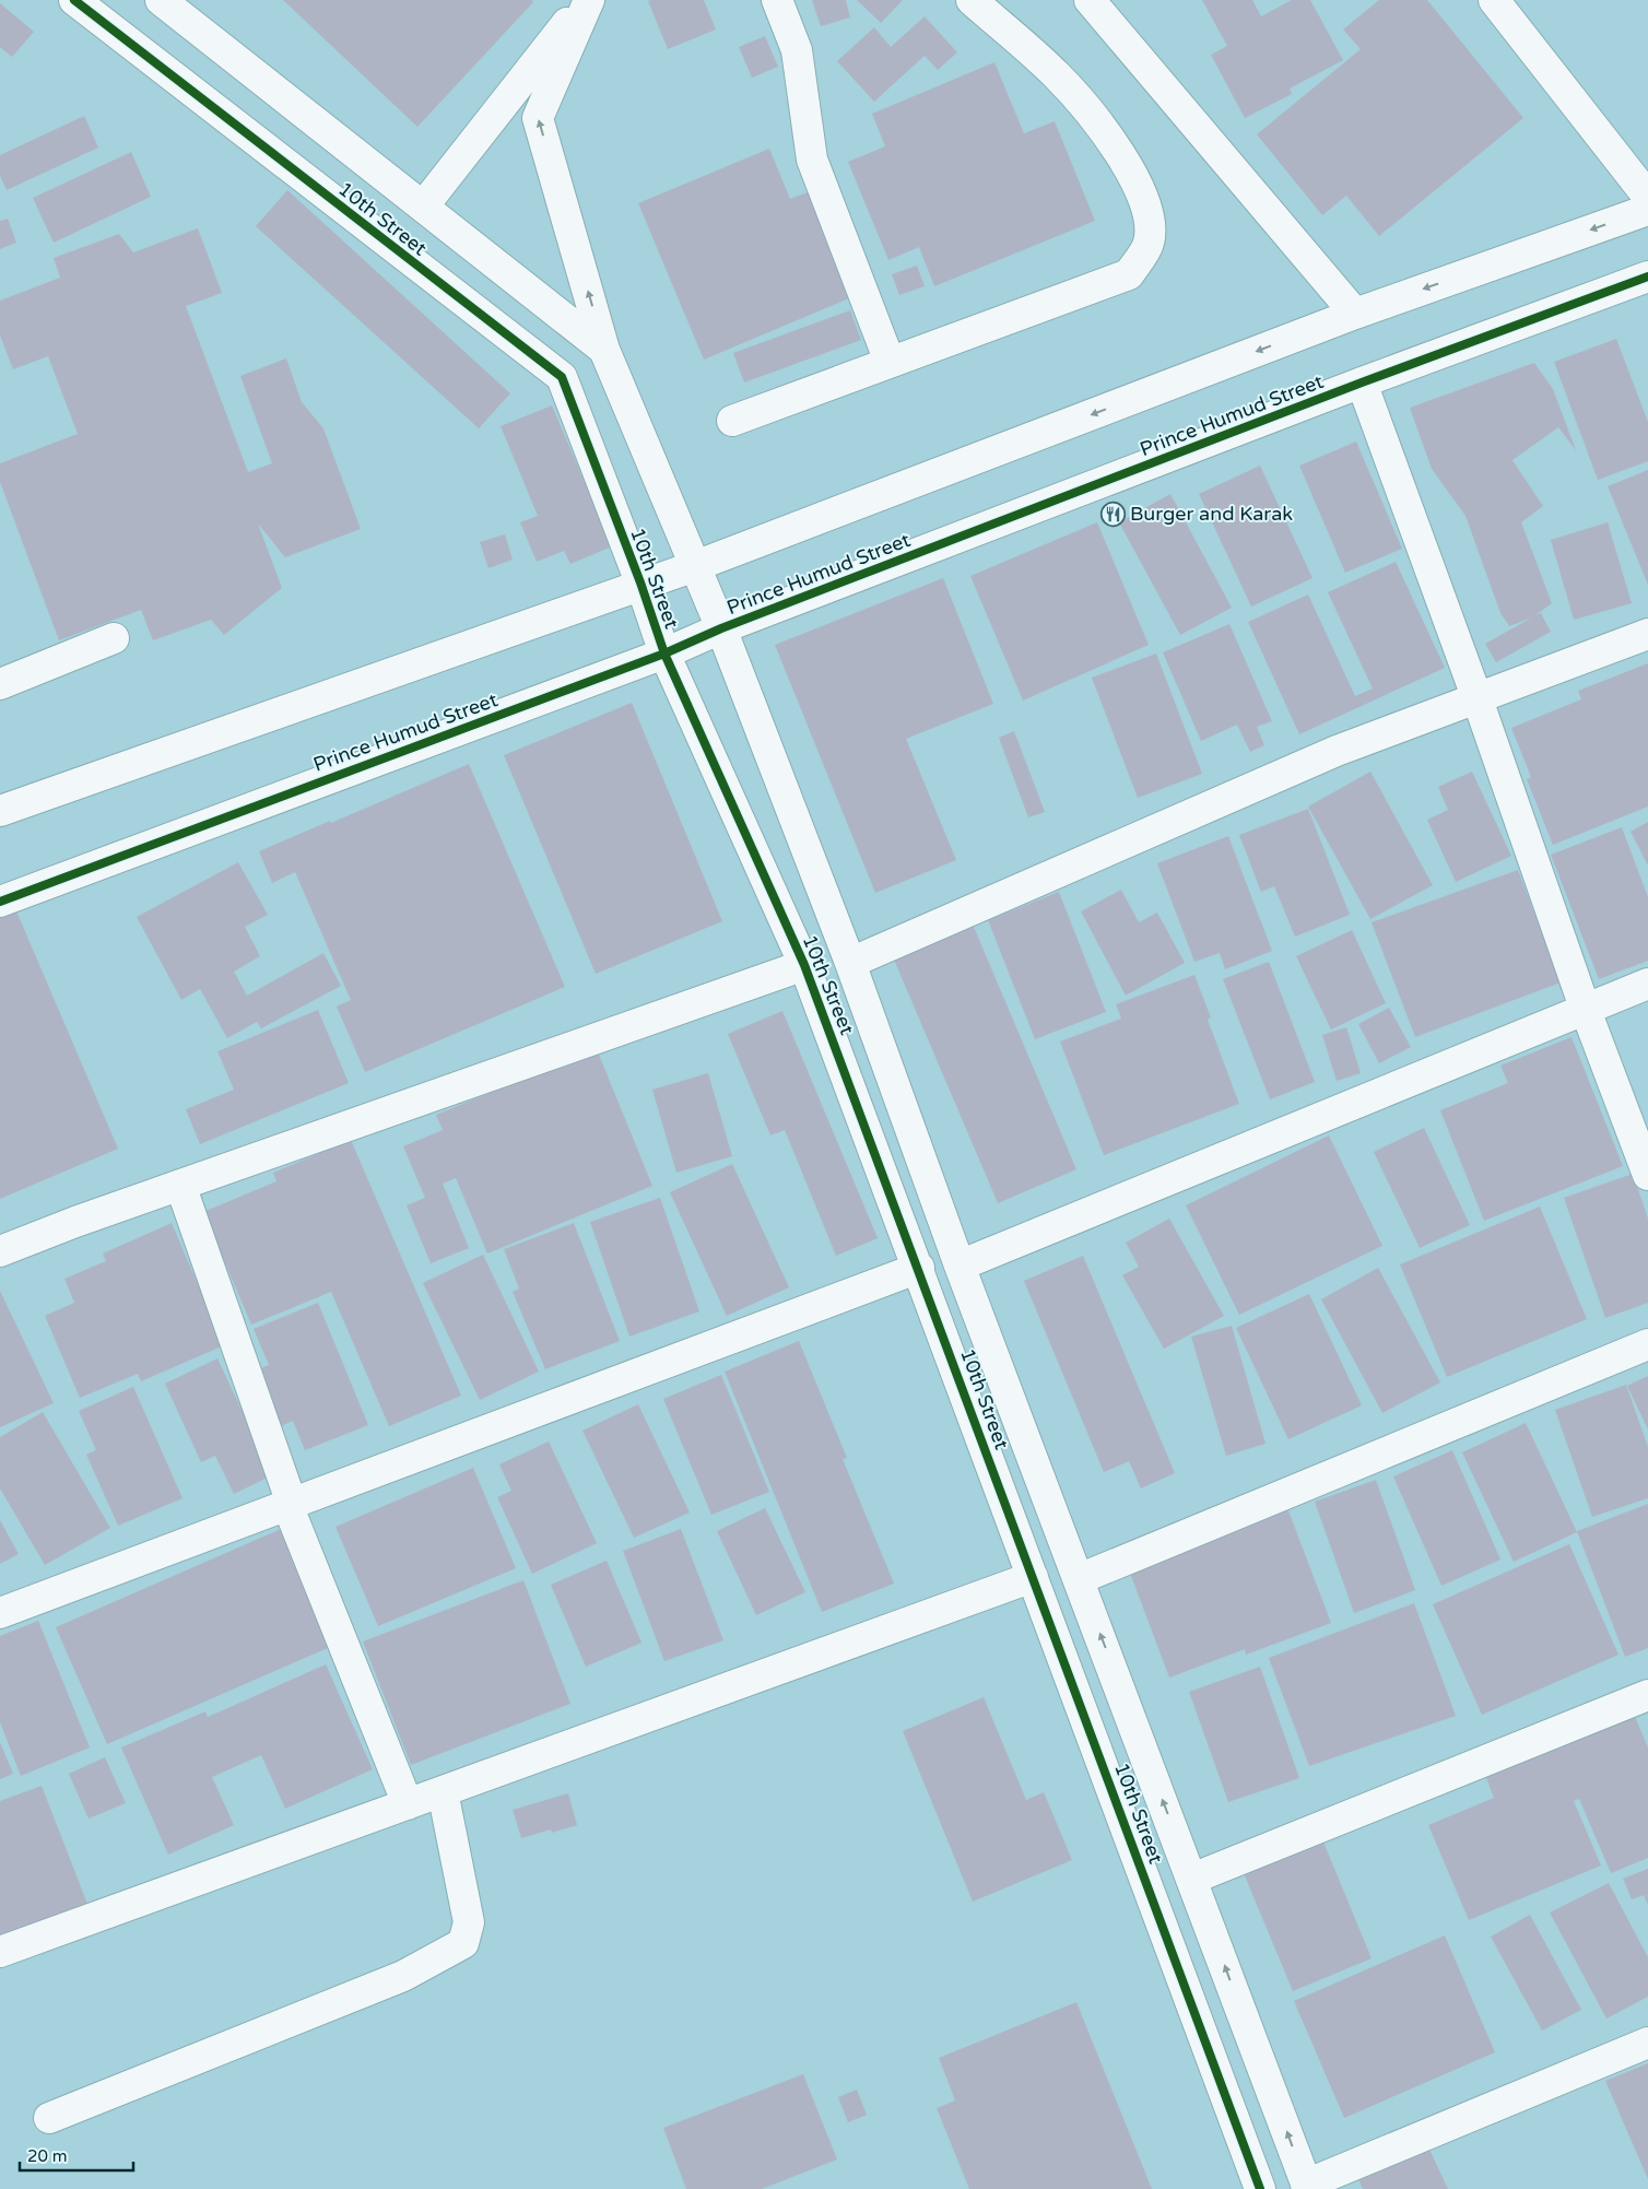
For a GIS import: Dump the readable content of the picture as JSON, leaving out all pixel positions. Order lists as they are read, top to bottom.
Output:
{
  "streets": {
    "street": ["10th Street", "Prince Humud Street"]
  },
  "crossings": [
    ["10th Street", "Prince Humud Street"]
  ],
  "places": {
    "restaurant": ["Burger and Karak"]
  },
  "scale_bar": "20 m"
}
